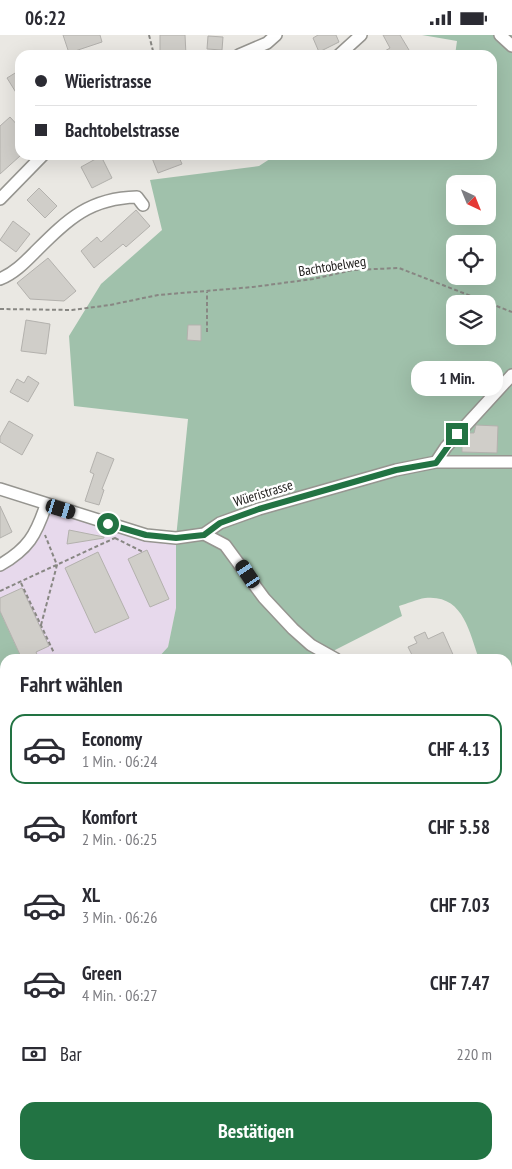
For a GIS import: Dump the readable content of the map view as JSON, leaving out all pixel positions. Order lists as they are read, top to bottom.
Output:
{
  "streets": {
    "street": ["Wüeristrasse"],
    "path": ["Bachtobelweg"]
  },
  "north": "bottom right",
  "page": {
    "status": "06:22",
    "banner": ["Wüeristrasse", "Bachtobelstrasse"],
    "bubble": "1 Min.",
    "heading": "Fahrt wählen",
    "list": [
      {
        "name": "Economy",
        "note": "1 Min. · 06:24",
        "value": "CHF 4.13"
      },
      {
        "name": "Komfort",
        "note": "2 Min. · 06:25",
        "value": "CHF 5.58"
      },
      {
        "name": "XL",
        "note": "3 Min. · 06:26",
        "value": "CHF 7.03"
      },
      {
        "name": "Green",
        "note": "4 Min. · 06:27",
        "value": "CHF 7.47"
      }
    ],
    "pay": ["Bar", "220 m"],
    "buttons": "Bestätigen"
  }
}
